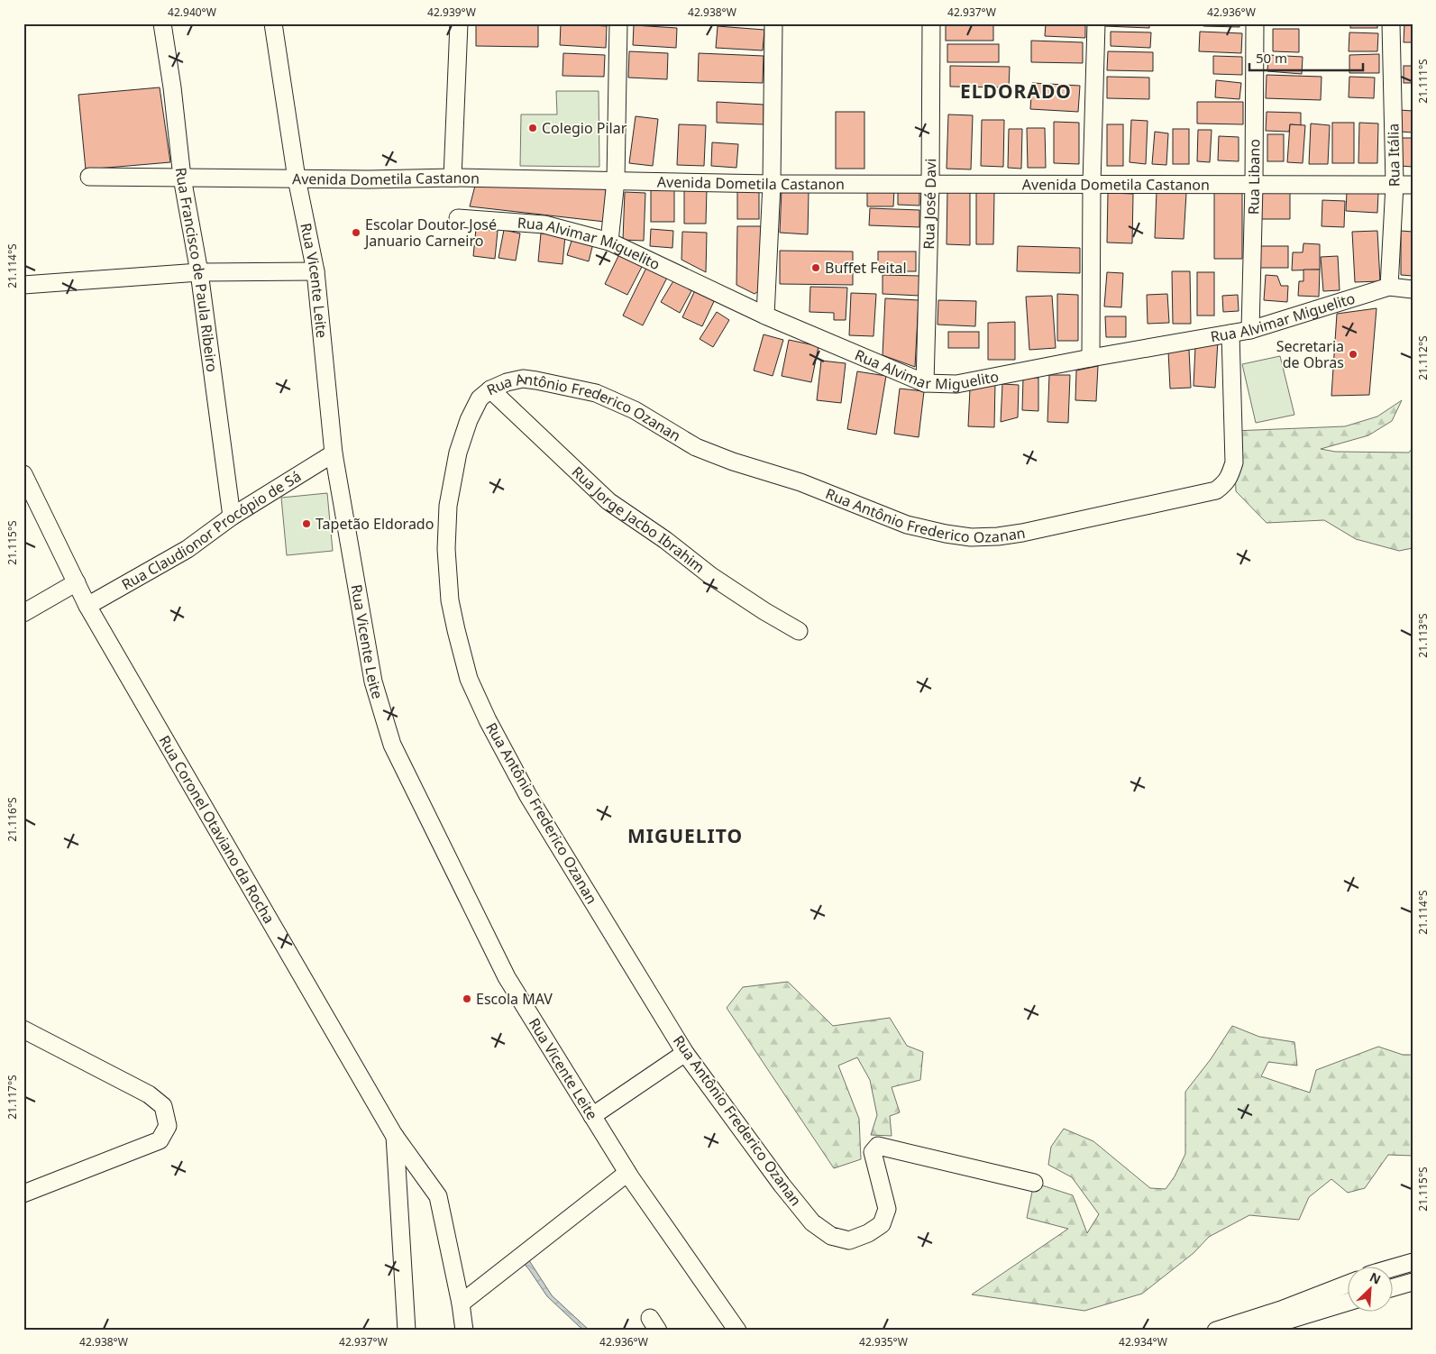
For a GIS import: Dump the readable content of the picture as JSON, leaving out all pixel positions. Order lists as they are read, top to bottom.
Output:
{
  "streets": {
    "street": [
      "Rua Itália",
      "Rua Libano",
      "Avenida Dometila Castanon",
      "Rua José Davi",
      "Rua Alvimar Miguelito",
      "Rua Francisco de Paula Ribeiro",
      "Rua Vicente Leite",
      "Rua Antônio Frederico Ozanan",
      "Rua Jorge Jacbo Ibrahim",
      "Rua Claudionor Procópio de Sá",
      "Rua Coronel Otaviano da Rocha"
    ]
  },
  "crossings": [
    ["Rua Itália", "Avenida Dometila Castanon"],
    ["Rua Itália", "Rua Alvimar Miguelito"],
    ["Rua Libano", "Avenida Dometila Castanon"],
    ["Rua Libano", "Rua Alvimar Miguelito"],
    ["Avenida Dometila Castanon", "Rua José Davi"],
    ["Avenida Dometila Castanon", "Rua Francisco de Paula Ribeiro"],
    ["Avenida Dometila Castanon", "Rua Vicente Leite"],
    ["Rua José Davi", "Rua Alvimar Miguelito"],
    ["Rua Alvimar Miguelito", "Rua Antônio Frederico Ozanan"],
    ["Rua Francisco de Paula Ribeiro", "Rua Claudionor Procópio de Sá"],
    ["Rua Vicente Leite", "Rua Claudionor Procópio de Sá"],
    ["Rua Antônio Frederico Ozanan", "Rua Jorge Jacbo Ibrahim"],
    ["Rua Claudionor Procópio de Sá", "Rua Coronel Otaviano da Rocha"]
  ],
  "districts": ["ELDORADO", "MIGUELITO"],
  "places": [
    "Colegio Pilar",
    "Escolar Doutor José Januario Carneiro",
    "Buffet Feital",
    "Secretaria de Obras",
    "Tapetão Eldorado",
    "Escola MAV"
  ],
  "scale_bar": "50 m",
  "north": "top right",
  "coordinates": [
    "42.940°W",
    "42.939°W",
    "42.938°W",
    "42.937°W",
    "42.936°W",
    "21.111°S",
    "21.114°S",
    "21.112°S",
    "21.115°S",
    "21.113°S",
    "21.116°S",
    "21.117°S",
    "42.935°W",
    "42.934°W"
  ]
}
